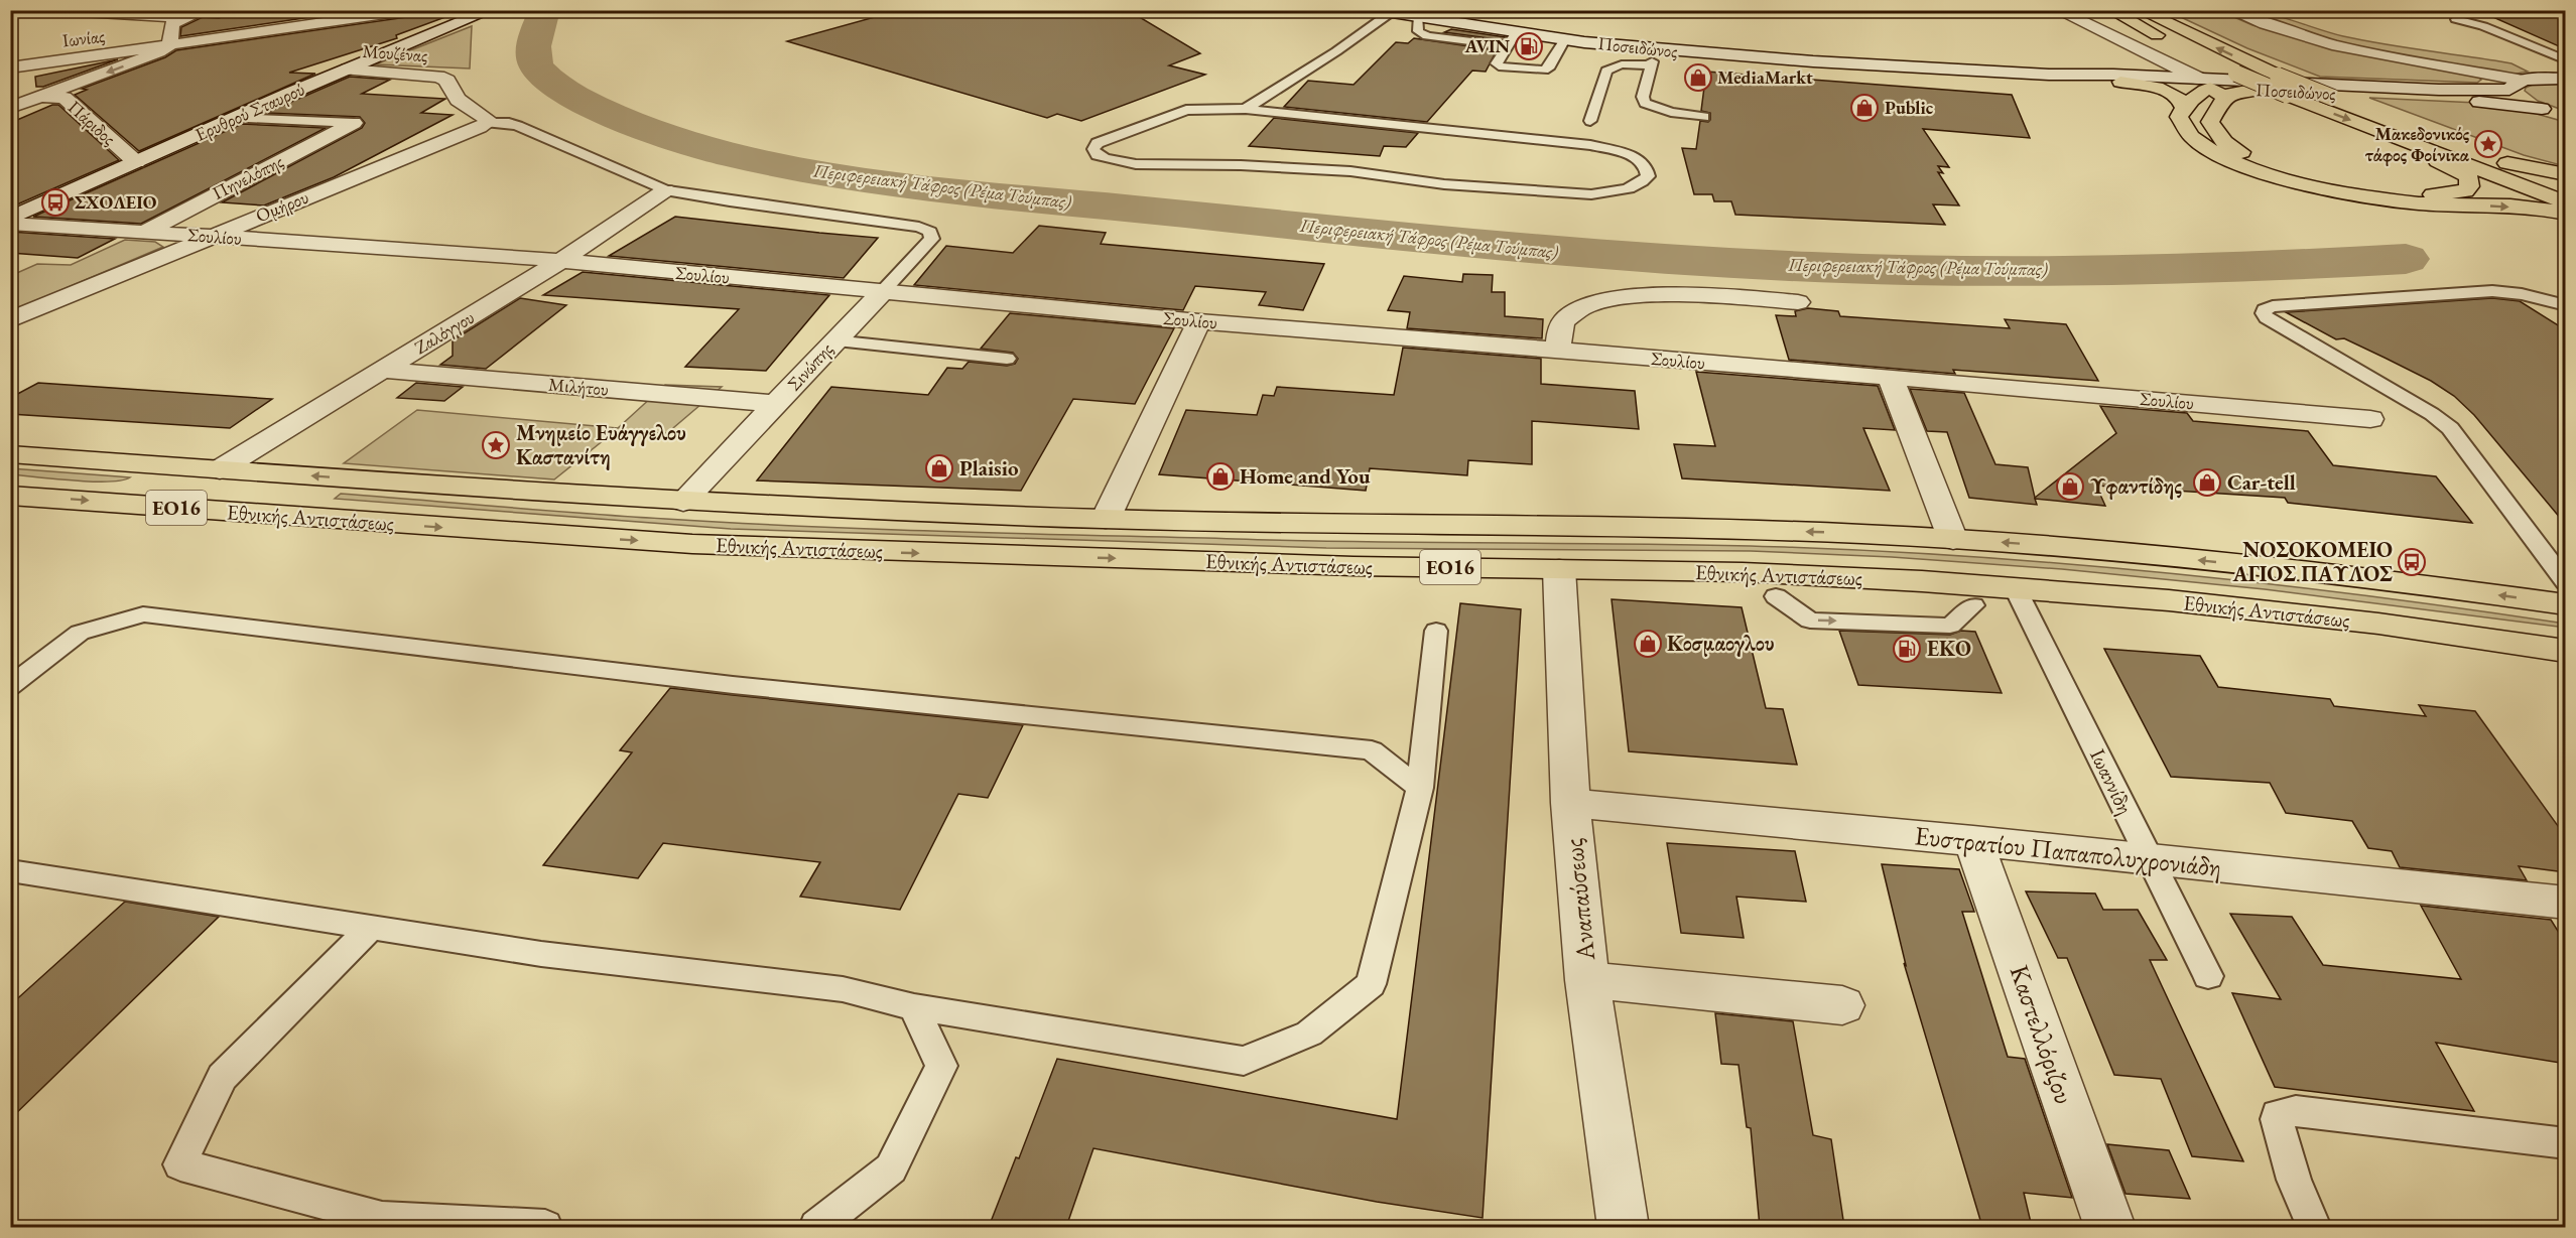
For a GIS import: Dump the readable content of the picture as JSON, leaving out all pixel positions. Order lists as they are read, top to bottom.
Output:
{
  "streets": {
    "main road": ["ΕΟ16", "Εθνικής Αντιστάσεως"],
    "street": [
      "Ιωνίας",
      "Ποσειδώνος",
      "Μουζένας",
      "Ερυθρού Σταυρού",
      "Πάριδος",
      "Πηνελόπης",
      "Ομήρου",
      "Σουλίου",
      "Ζαλόγγου",
      "Σινώπης",
      "Μιλήτου",
      "Ευστρατίου Παπαπολυχρονιάδη",
      "Αναπαύσεως",
      "Καστελλόριζου"
    ],
    "lane": ["Ιωαννίδη"]
  },
  "crossings": [
    ["Μουζένας", "Ερυθρού Σταυρού"],
    ["Μουζένας", "Ομήρου"],
    ["Ερυθρού Σταυρού", "Πάριδος"],
    ["Πηνελόπης", "Σουλίου"],
    ["Ομήρου", "Σουλίου"],
    ["Σουλίου", "Ζαλόγγου"],
    ["Σουλίου", "Σινώπης"],
    ["Ζαλόγγου", "Σινώπης"],
    ["Ζαλόγγου", "Μιλήτου"],
    ["Ζαλόγγου", "Εθνικής Αντιστάσεως"],
    ["Σινώπης", "Μιλήτου"],
    ["Σινώπης", "Εθνικής Αντιστάσεως"],
    ["Εθνικής Αντιστάσεως", "Ιωαννίδη"],
    ["Εθνικής Αντιστάσεως", "Αναπαύσεως"],
    ["Ιωαννίδη", "Ευστρατίου Παπαπολυχρονιάδη"],
    ["Ευστρατίου Παπαπολυχρονιάδη", "Αναπαύσεως"],
    ["Ευστρατίου Παπαπολυχρονιάδη", "Καστελλόριζου"]
  ],
  "water": ["Περιφερειακή Τάφρος (Ρέμα Τούμπας)"],
  "places": {
    "fuel station": ["AVIN", "ΕΚΟ"],
    "shop": [
      "MediaMarkt",
      "Public",
      "Plaisio",
      "Home and You",
      "Car-tell",
      "Υφαντίδης",
      "Κοσμαογλου"
    ],
    "place": ["Μακεδονικός τάφος Φοίνικα", "Μνημείο Ευάγγελου Καστανίτη"],
    "bus stop": ["ΣΧΟΛΕΙΟ", "ΝΟΣΟΚΟΜΕΙΟ ΑΓΙΟΣ ΠΑΥΛΟΣ"]
  }
}
